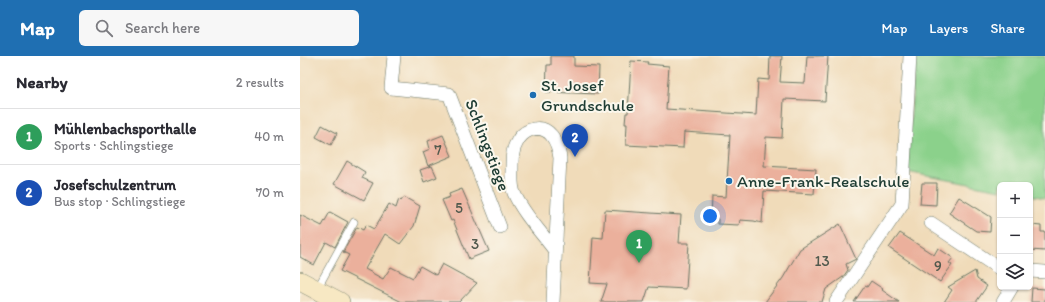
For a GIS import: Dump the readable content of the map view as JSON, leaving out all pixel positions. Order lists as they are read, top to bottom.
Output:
{
  "streets": {
    "street": ["Schlingstiege"]
  },
  "places": ["St. Josef Grundschule", "Anne-Frank-Realschule"],
  "house_numbers": [
    "7",
    "5",
    "3",
    "13",
    "9"
  ],
  "page": {
    "header": "Map",
    "search": "Search here",
    "nav": ["Map", "Layers", "Share"],
    "heading": ["Nearby", "2 results"],
    "list": [
      {
        "mark": "1",
        "name": "Mühlenbachsporthalle",
        "note": "Sports · Schlingstiege",
        "value": "40 m"
      },
      {
        "mark": "2",
        "name": "Josefschulzentrum",
        "note": "Bus stop · Schlingstiege",
        "value": "70 m"
      }
    ],
    "pins": ["2", "1"],
    "map_buttons": ["+", "−"]
  }
}
